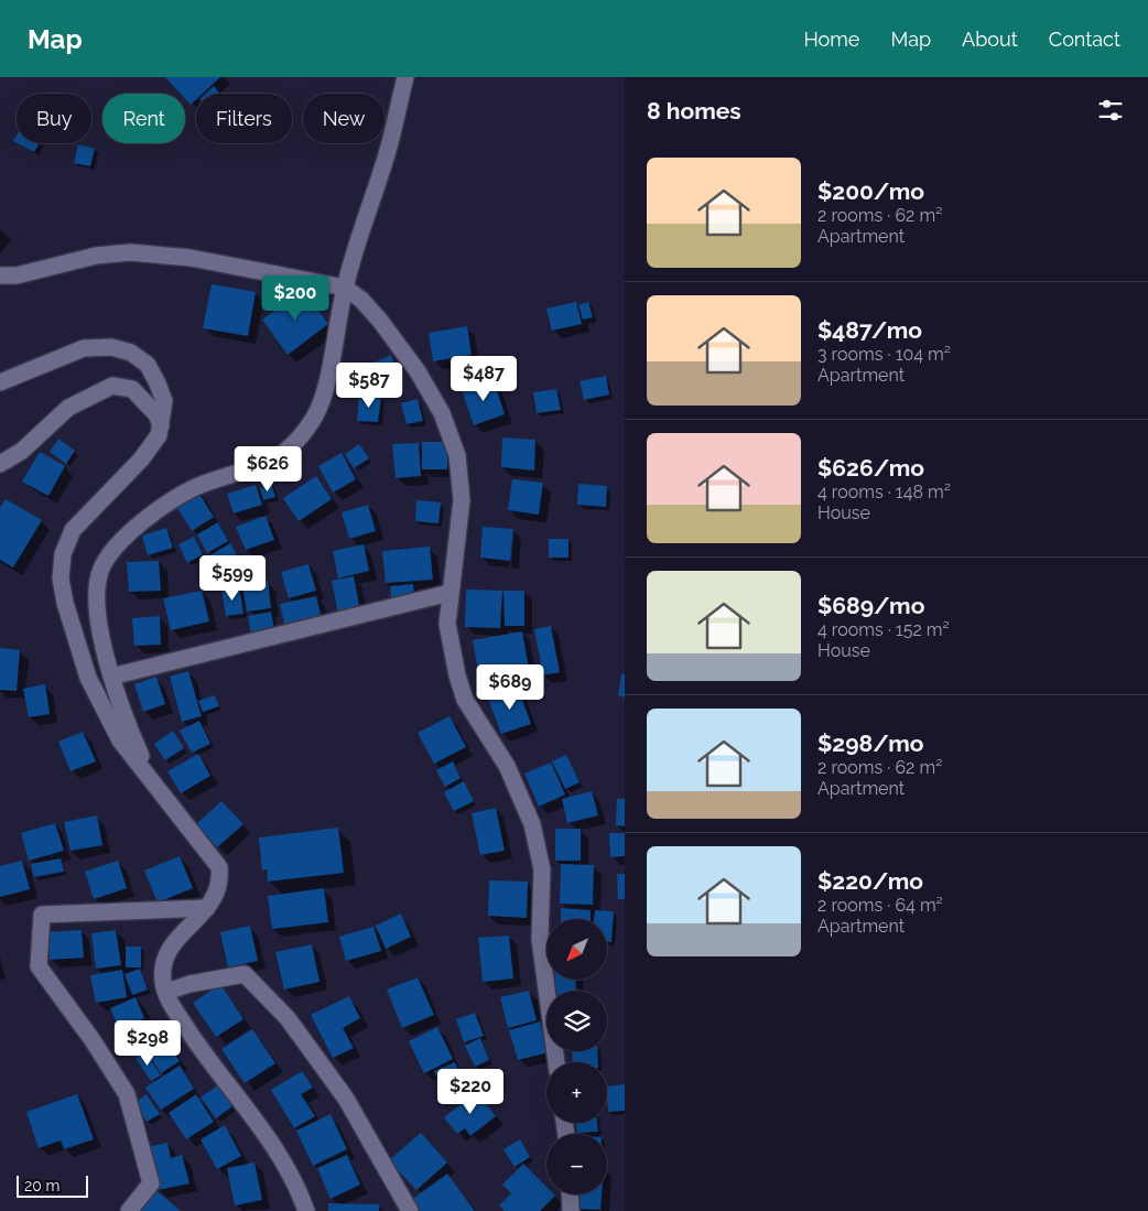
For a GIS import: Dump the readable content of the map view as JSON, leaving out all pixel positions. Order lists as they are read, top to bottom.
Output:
{
  "scale_bar": "20 m",
  "north": "bottom left",
  "page": {
    "header": "Map",
    "nav": [
      "Home",
      "Map",
      "About",
      "Contact"
    ],
    "heading": "8 homes",
    "chip": [
      "Buy",
      "Rent",
      "Filters",
      "New"
    ],
    "list": [
      {
        "name": "$200/mo",
        "note": "2 rooms · 62 m² · Apartment"
      },
      {
        "name": "$487/mo",
        "note": "3 rooms · 104 m² · Apartment"
      },
      {
        "name": "$626/mo",
        "note": "4 rooms · 148 m² · House"
      },
      {
        "name": "$689/mo",
        "note": "4 rooms · 152 m² · House"
      },
      {
        "name": "$298/mo",
        "note": "2 rooms · 62 m² · Apartment"
      },
      {
        "name": "$220/mo",
        "note": "2 rooms · 64 m² · Apartment"
      }
    ],
    "price": [
      "$200",
      "$487",
      "$587",
      "$626",
      "$599",
      "$689",
      "$298",
      "$220"
    ],
    "map_buttons": ["+", "−"],
    "scale": "20 m"
  }
}
